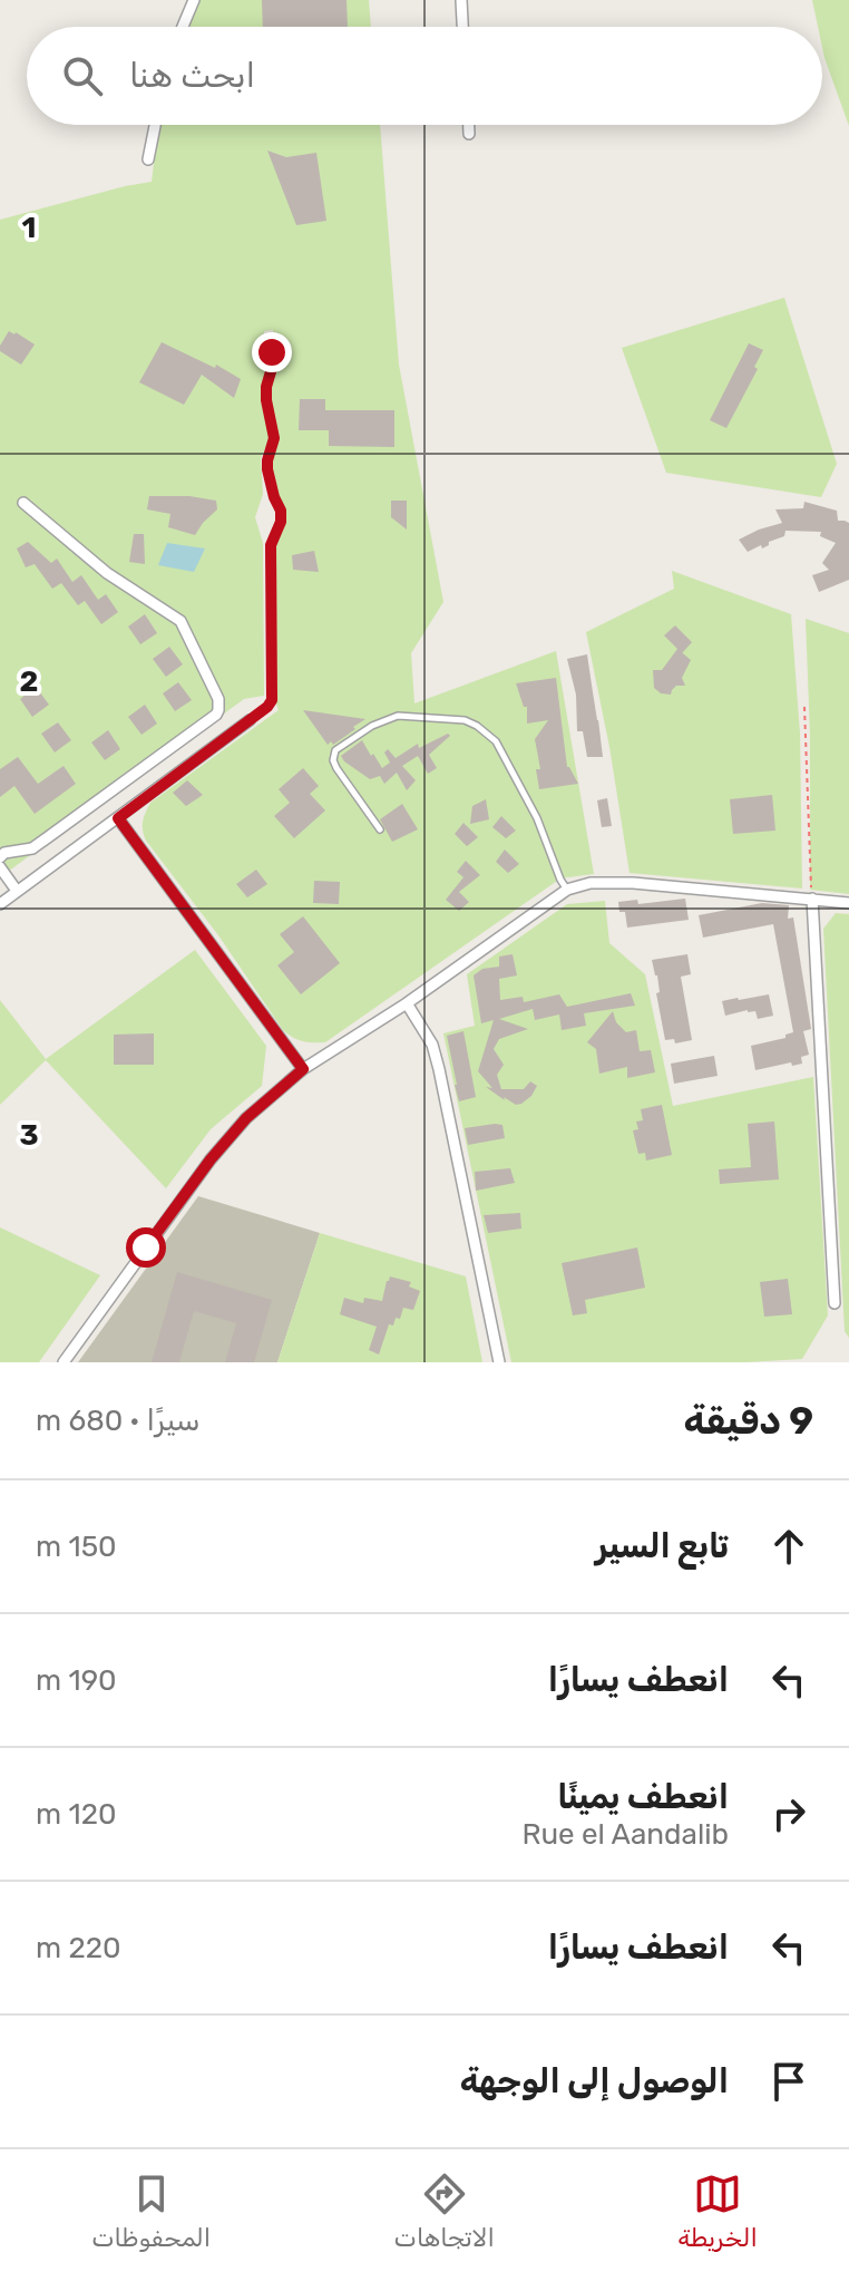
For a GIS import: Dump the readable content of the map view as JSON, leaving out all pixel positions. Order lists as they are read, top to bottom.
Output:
{
  "page": {
    "search": "ابحث هنا",
    "heading": ["9 دقيقة", "سيرًا · 680 m"],
    "list": [
      ["تابع السير", "150 m"],
      ["انعطف يسارًا", "190 m"],
      ["انعطف يمينًا", "Rue el Aandalib", "120 m"],
      ["انعطف يسارًا", "220 m"],
      "الوصول إلى الوجهة"
    ],
    "nav": ["الخريطة", "الاتجاهات", "المحفوظات"]
  },
  "grid": {
    "rows": ["1", "2", "3"]
  }
}
